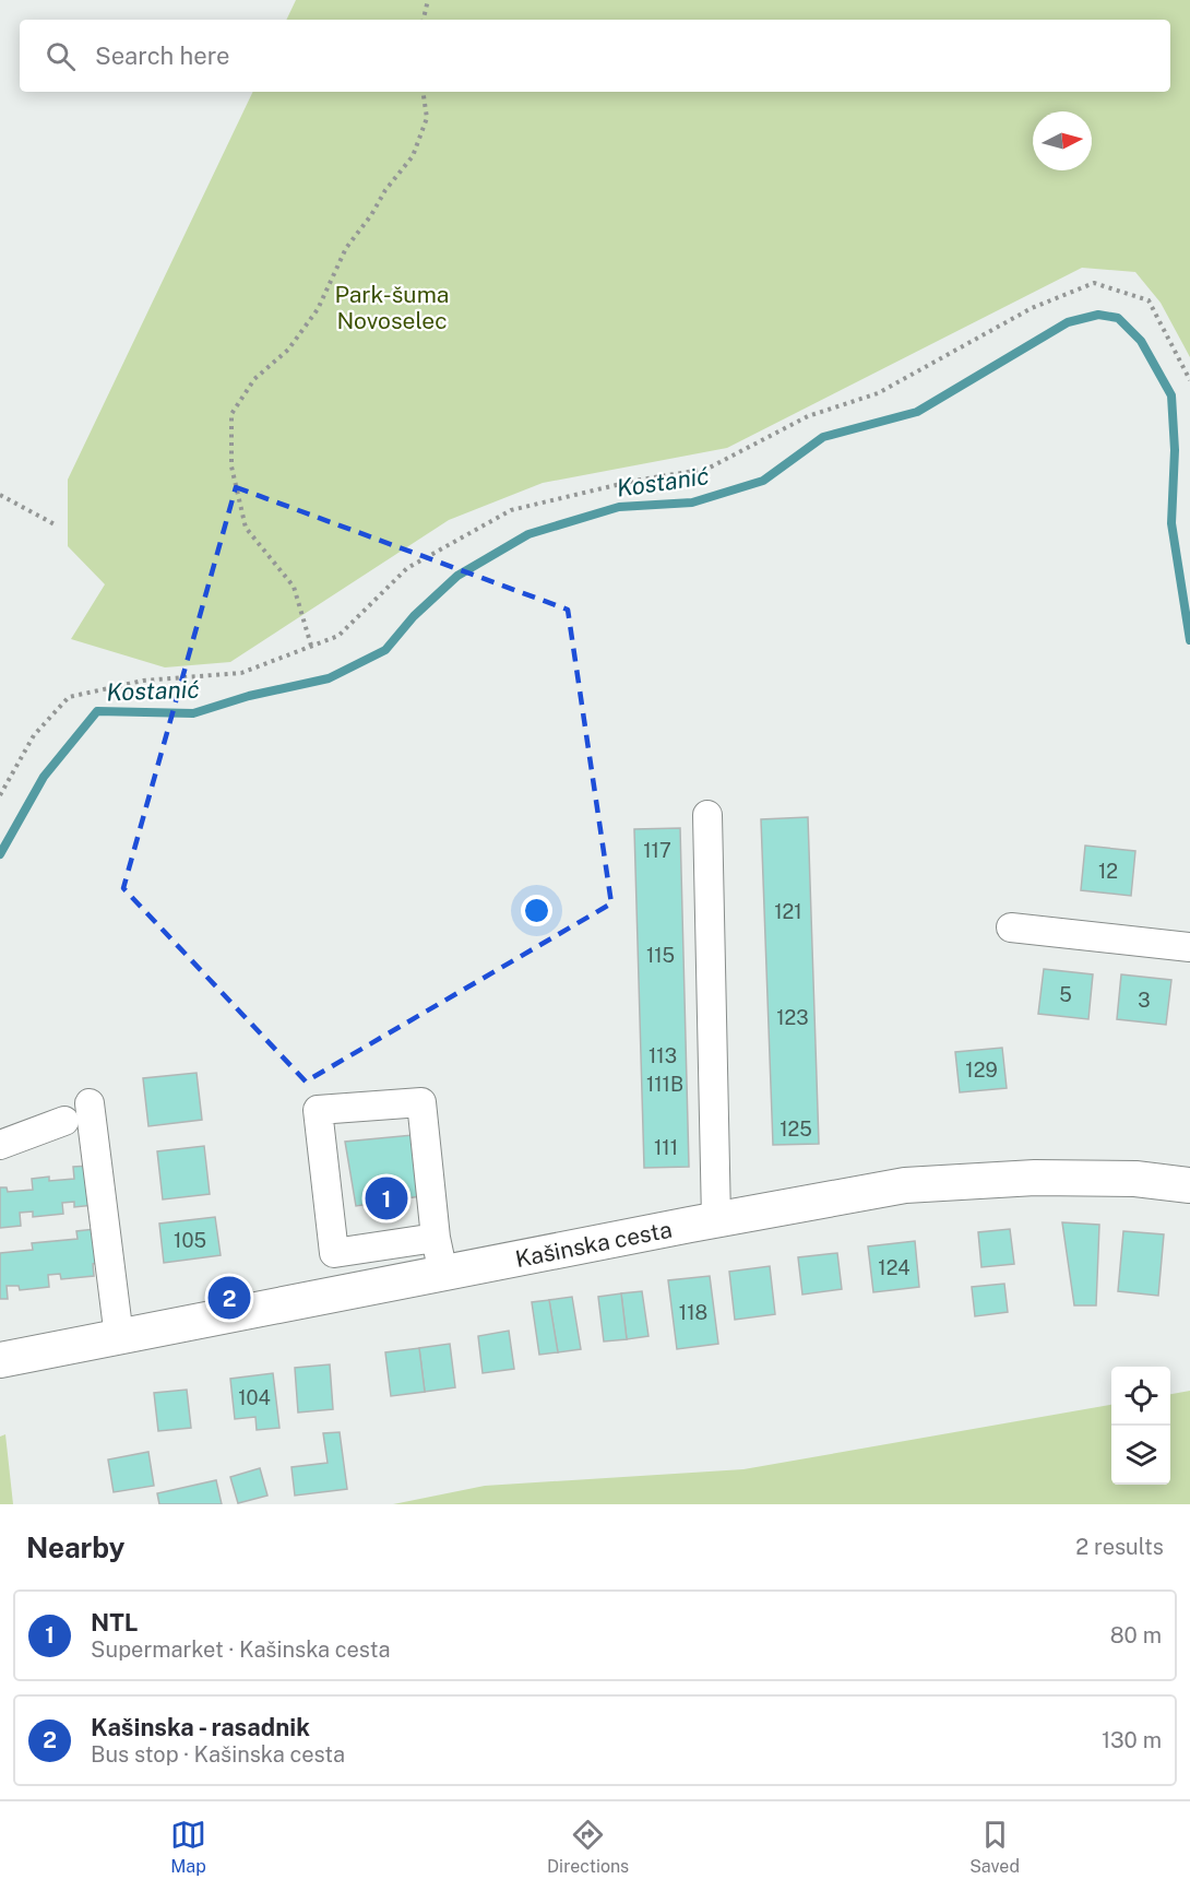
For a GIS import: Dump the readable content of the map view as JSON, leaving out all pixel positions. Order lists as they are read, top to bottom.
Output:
{
  "streets": {
    "main road": ["Kašinska cesta"]
  },
  "water": ["Kostanić"],
  "parks": ["Park-šuma Novoselec"],
  "house_numbers": [
    "117",
    "12",
    "121",
    "115",
    "5",
    "3",
    "123",
    "113",
    "129",
    "111B",
    "125",
    "111",
    "105",
    "124",
    "118",
    "104"
  ],
  "north": "right",
  "page": {
    "search": "Search here",
    "pins": ["1", "2"],
    "heading": ["Nearby", "2 results"],
    "list": [
      {
        "mark": "1",
        "name": "NTL",
        "note": "Supermarket · Kašinska cesta",
        "value": "80 m"
      },
      {
        "mark": "2",
        "name": "Kašinska - rasadnik",
        "note": "Bus stop · Kašinska cesta",
        "value": "130 m"
      }
    ],
    "nav": ["Map", "Directions", "Saved"]
  }
}
